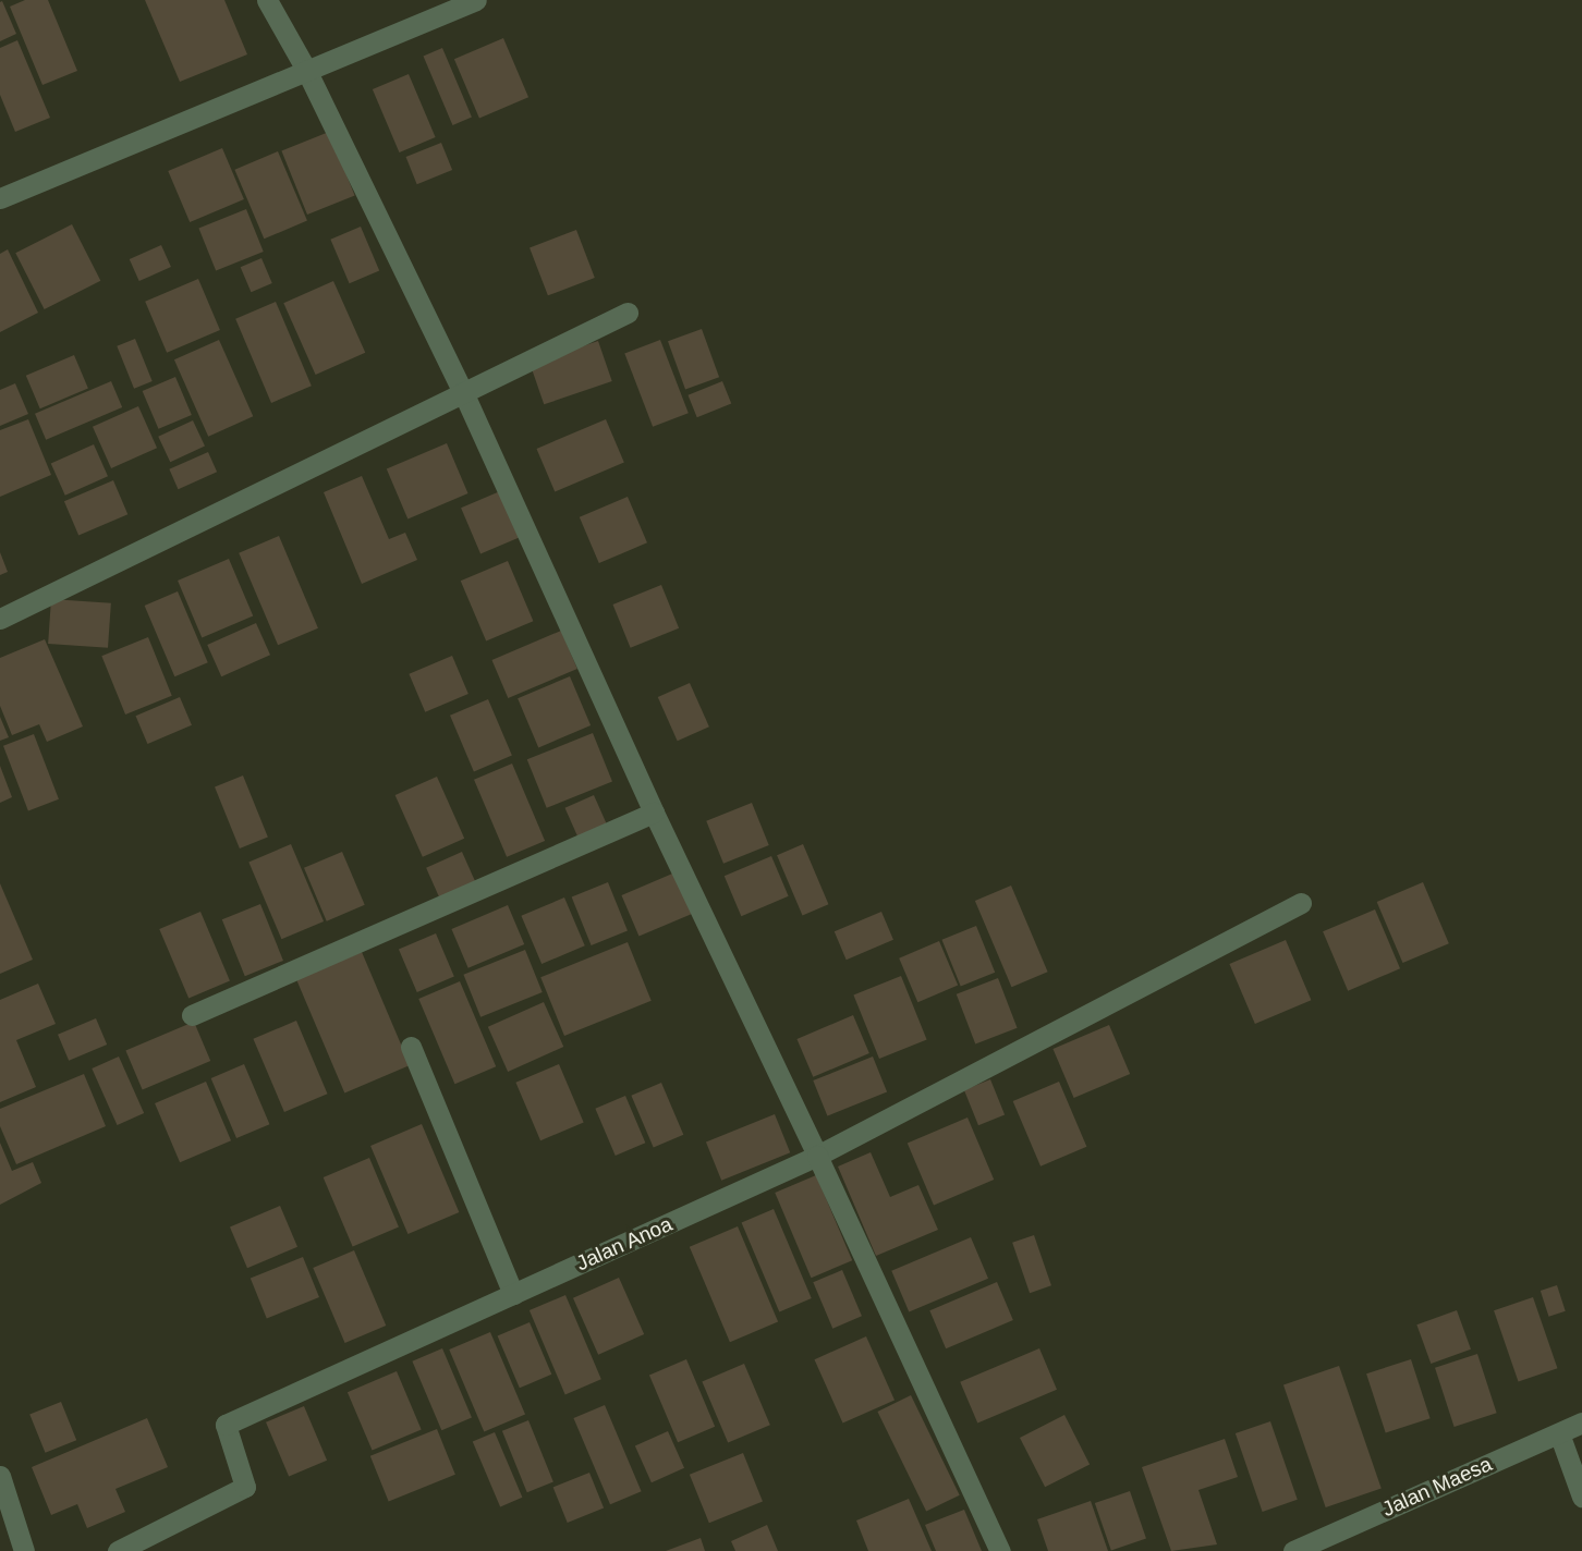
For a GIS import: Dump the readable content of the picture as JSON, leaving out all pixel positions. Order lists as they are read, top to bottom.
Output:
{
  "streets": {
    "street": ["Jalan Anoa", "Jalan Maesa"]
  }
}
